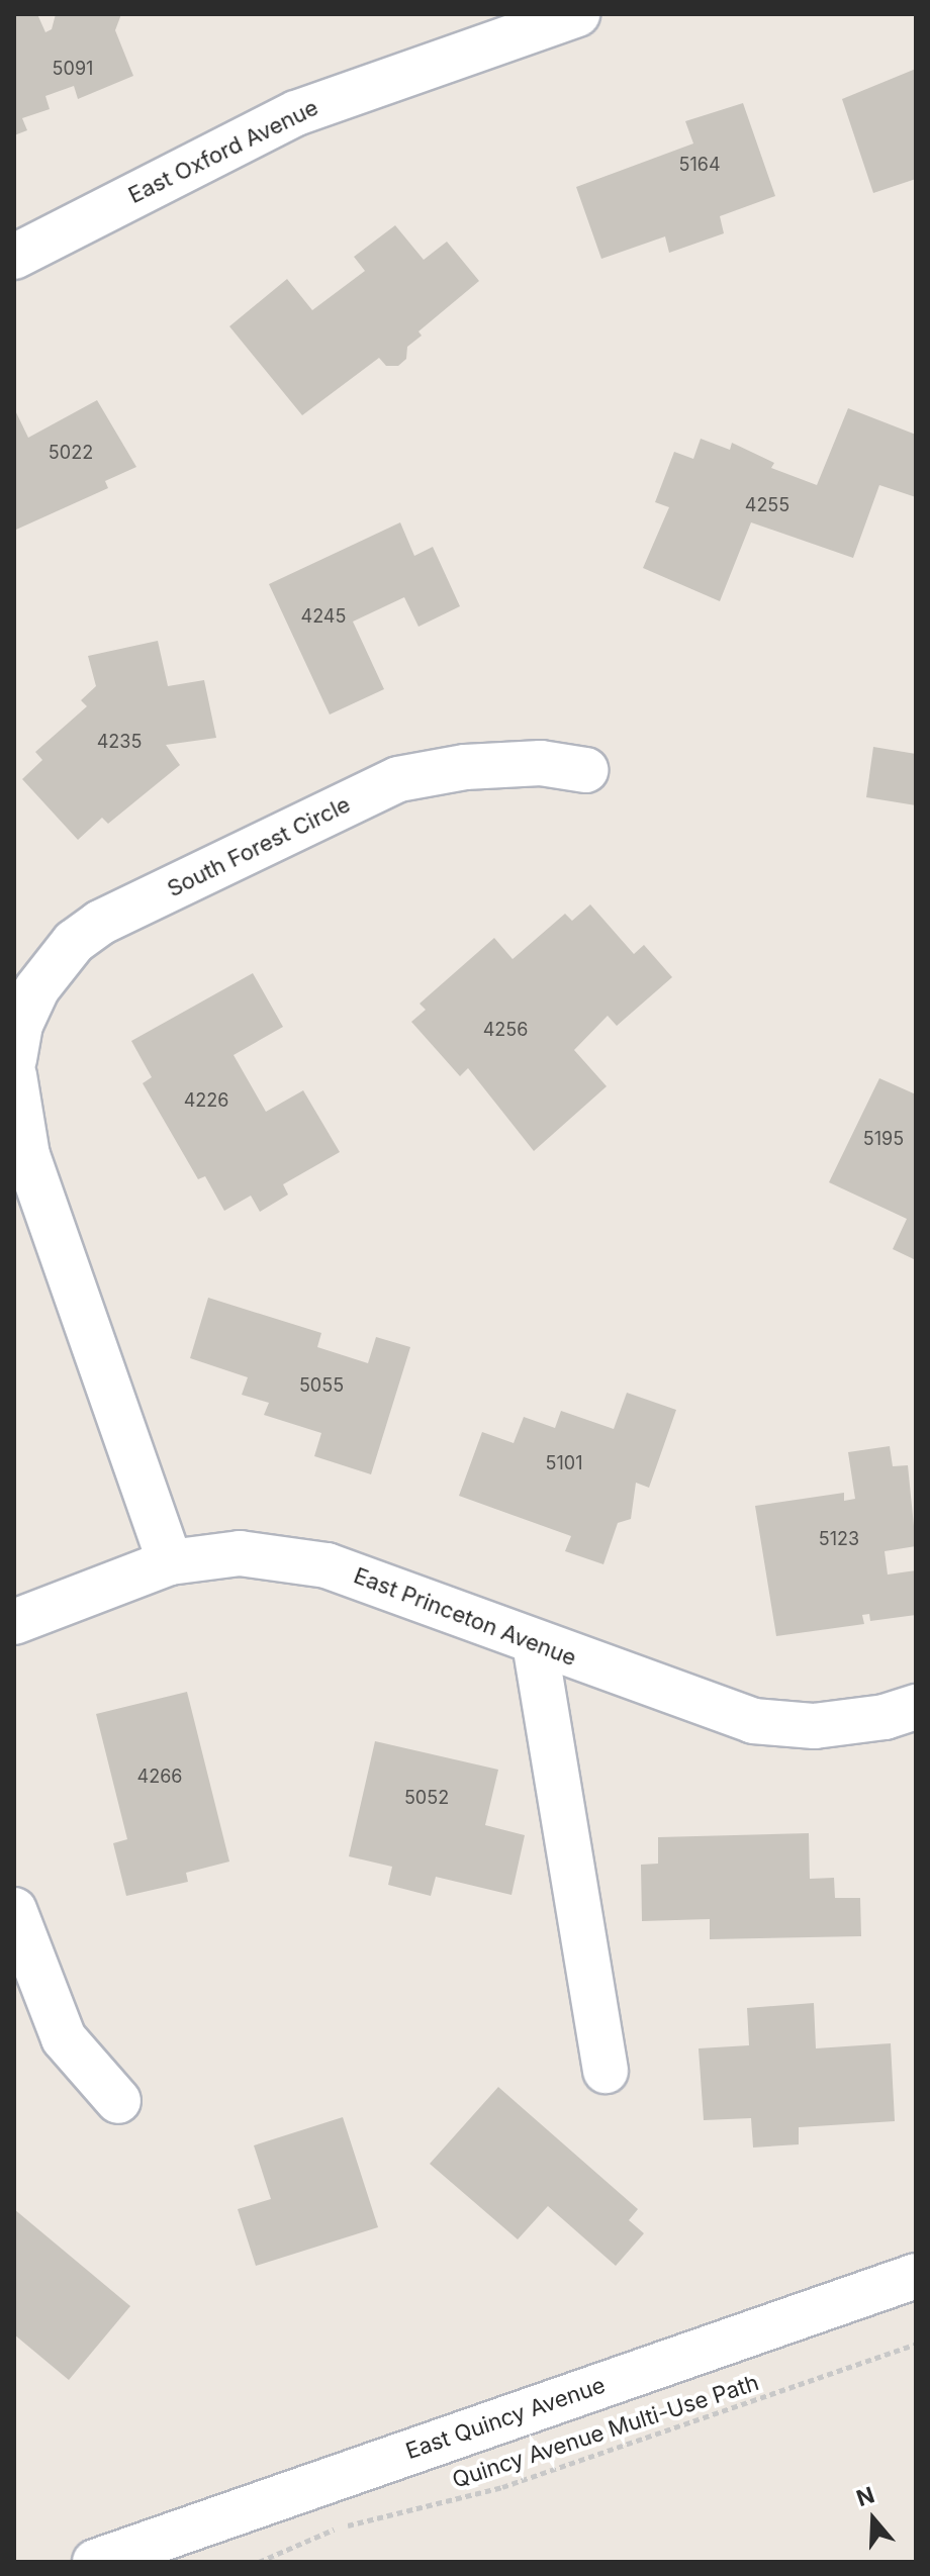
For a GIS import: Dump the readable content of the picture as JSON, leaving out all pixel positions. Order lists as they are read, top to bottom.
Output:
{
  "streets": {
    "street": [
      "East Oxford Avenue",
      "South Forest Circle",
      "East Princeton Avenue",
      "East Quincy Avenue"
    ],
    "path": ["Quincy Avenue Multi-Use Path"]
  },
  "house_numbers": [
    "5091",
    "5164",
    "5022",
    "4255",
    "4245",
    "4235",
    "4256",
    "4226",
    "5195",
    "5055",
    "5101",
    "5123",
    "4266",
    "5052"
  ],
  "north": "top"
}
